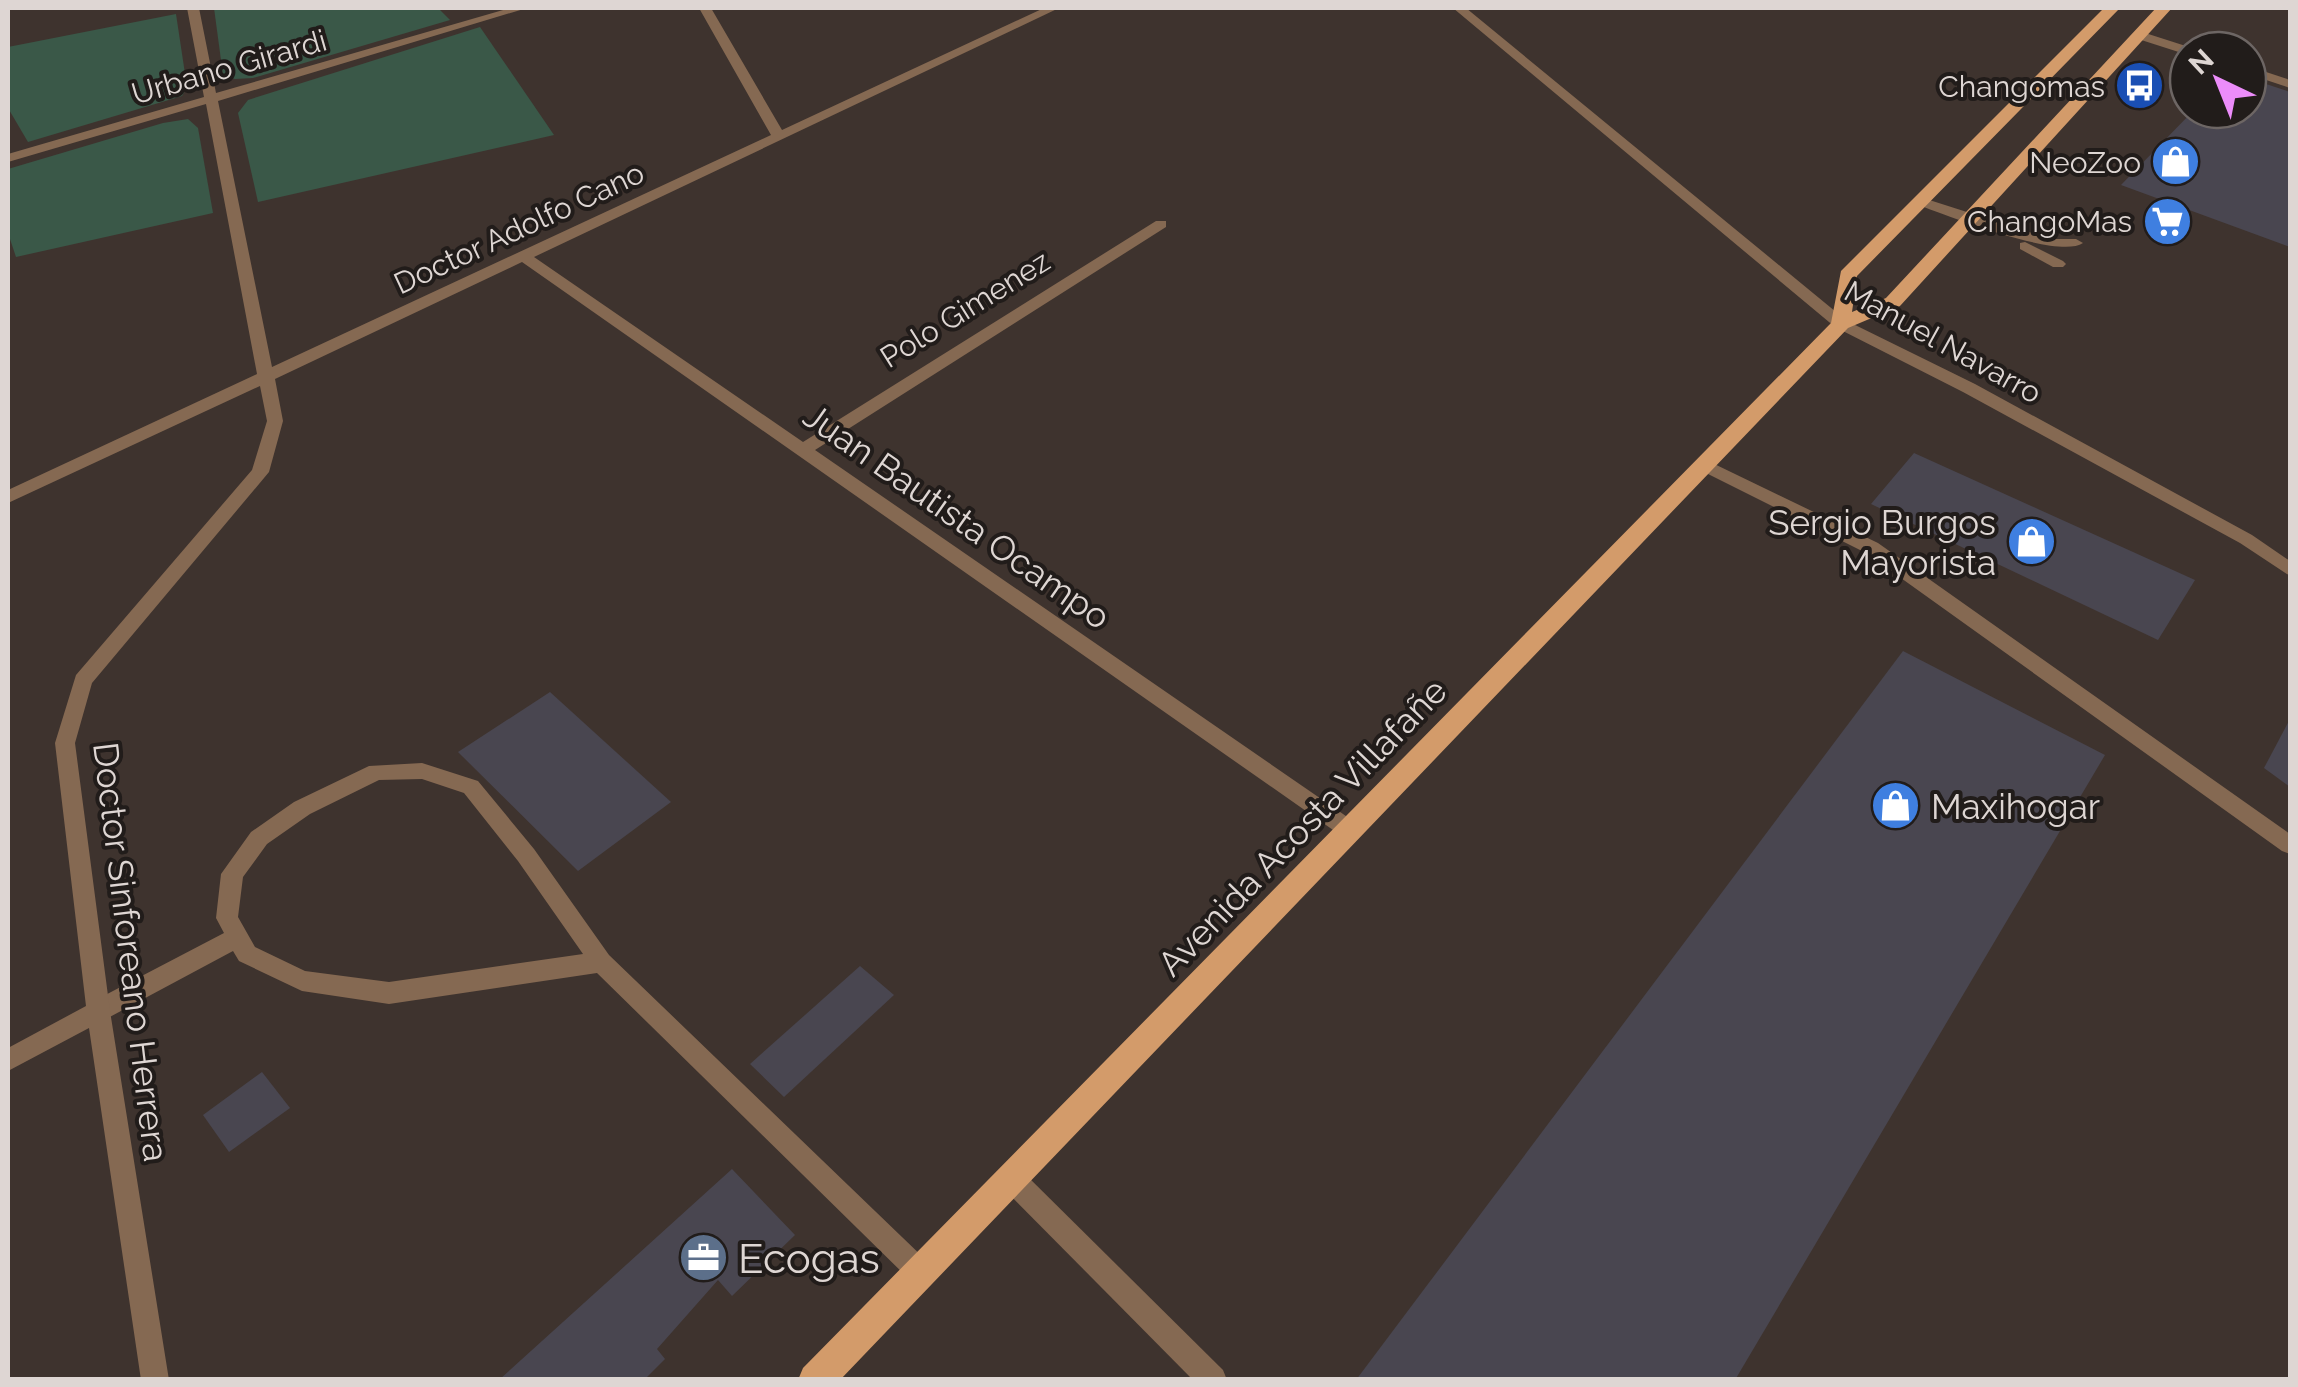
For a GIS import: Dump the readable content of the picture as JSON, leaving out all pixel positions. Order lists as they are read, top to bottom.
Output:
{
  "streets": {
    "main road": ["Avenida Acosta Villafañe"],
    "street": [
      "Urbano Girardi",
      "Doctor Adolfo Cano",
      "Polo Gimenez",
      "Manuel Navarro",
      "Juan Bautista Ocampo",
      "Doctor Sinforeano Herrera"
    ]
  },
  "crossings": [
    ["Urbano Girardi", "Doctor Sinforeano Herrera"],
    ["Doctor Adolfo Cano", "Juan Bautista Ocampo"],
    ["Doctor Adolfo Cano", "Doctor Sinforeano Herrera"],
    ["Polo Gimenez", "Juan Bautista Ocampo"],
    ["Manuel Navarro", "Avenida Acosta Villafañe"],
    ["Juan Bautista Ocampo", "Avenida Acosta Villafañe"]
  ],
  "places": {
    "bus stop": ["Changomas"],
    "shop": ["NeoZoo", "Sergio Burgos Mayorista", "Maxihogar"],
    "supermarket": ["ChangoMas"],
    "office": ["Ecogas"]
  },
  "north": "top left"
}
